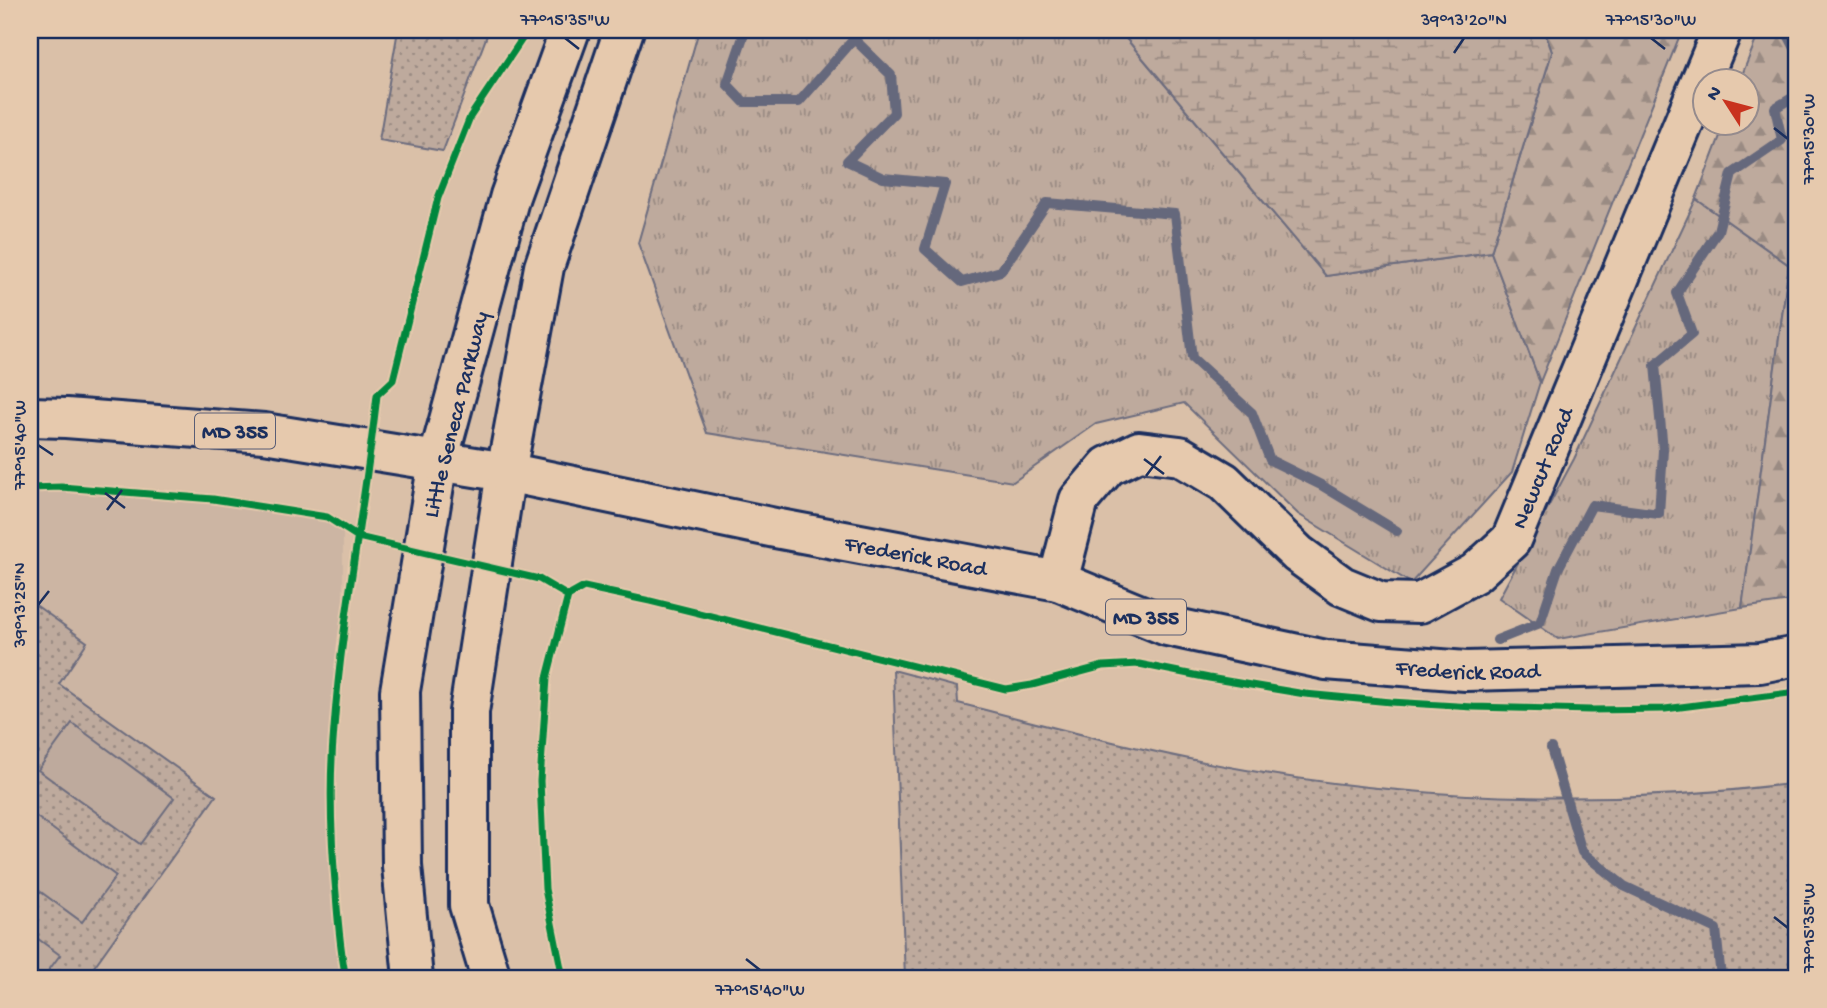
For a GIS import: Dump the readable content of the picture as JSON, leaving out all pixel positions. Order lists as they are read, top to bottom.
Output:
{
  "streets": {
    "main road": [
      "Little Seneca Parkway",
      "MD 355",
      "Newcut Road",
      "Frederick Road"
    ]
  },
  "crossings": [
    ["Little Seneca Parkway", "Frederick Road"],
    ["Newcut Road", "Frederick Road"]
  ],
  "north": "top left",
  "coordinates": [
    "77°15'35\"W",
    "39°13'20\"N",
    "77°15'30\"W",
    "77°15'40\"W",
    "39°13'25\"N"
  ]
}
